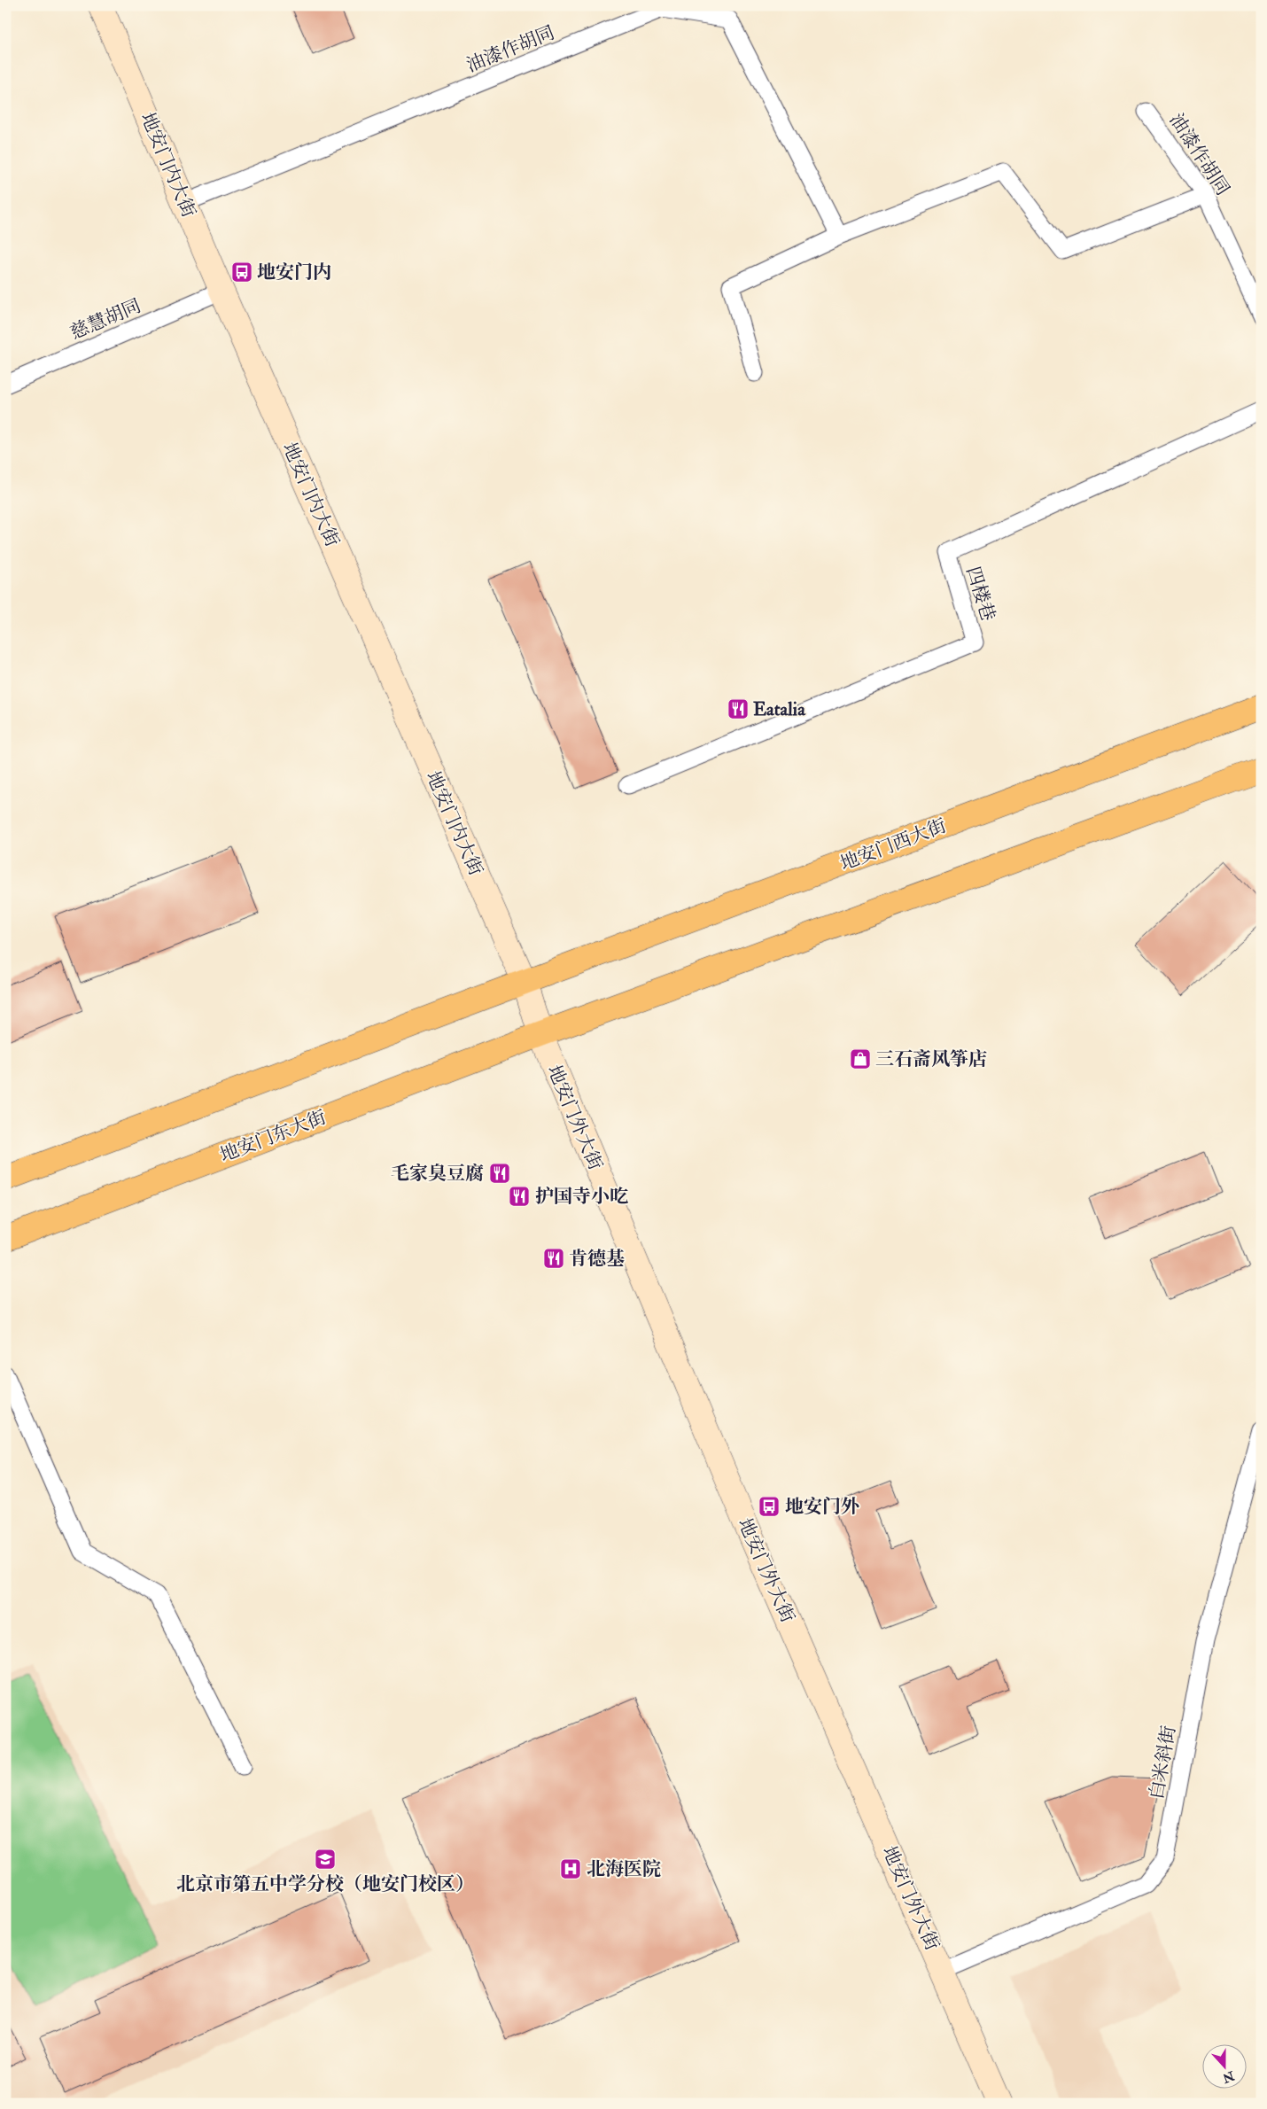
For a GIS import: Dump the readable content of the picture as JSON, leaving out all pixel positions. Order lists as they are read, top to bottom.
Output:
{
  "streets": {
    "main road": [
      "地安门内大街",
      "地安门西大街",
      "地安门外大街",
      "地安门东大街"
    ],
    "lane": [
      "油漆作胡同",
      "慈慧胡同",
      "四楼巷",
      "白米斜街"
    ]
  },
  "crossings": [
    ["油漆作胡同", "地安门内大街"],
    ["地安门内大街", "慈慧胡同"],
    ["地安门内大街", "地安门西大街"],
    ["地安门内大街", "地安门外大街"],
    ["地安门内大街", "地安门东大街"],
    ["地安门外大街", "地安门东大街"],
    ["地安门外大街", "白米斜街"]
  ],
  "places": {
    "bus stop": ["地安门内", "地安门外"],
    "restaurant": [
      "Eatalia",
      "毛家臭豆腐",
      "护国寺小吃",
      "肯德基"
    ],
    "shop": ["三石斋风筝店"],
    "school or university": ["北京市第五中学分校（地安门校区）"],
    "hospital": ["北海医院"]
  },
  "north": "bottom"
}
